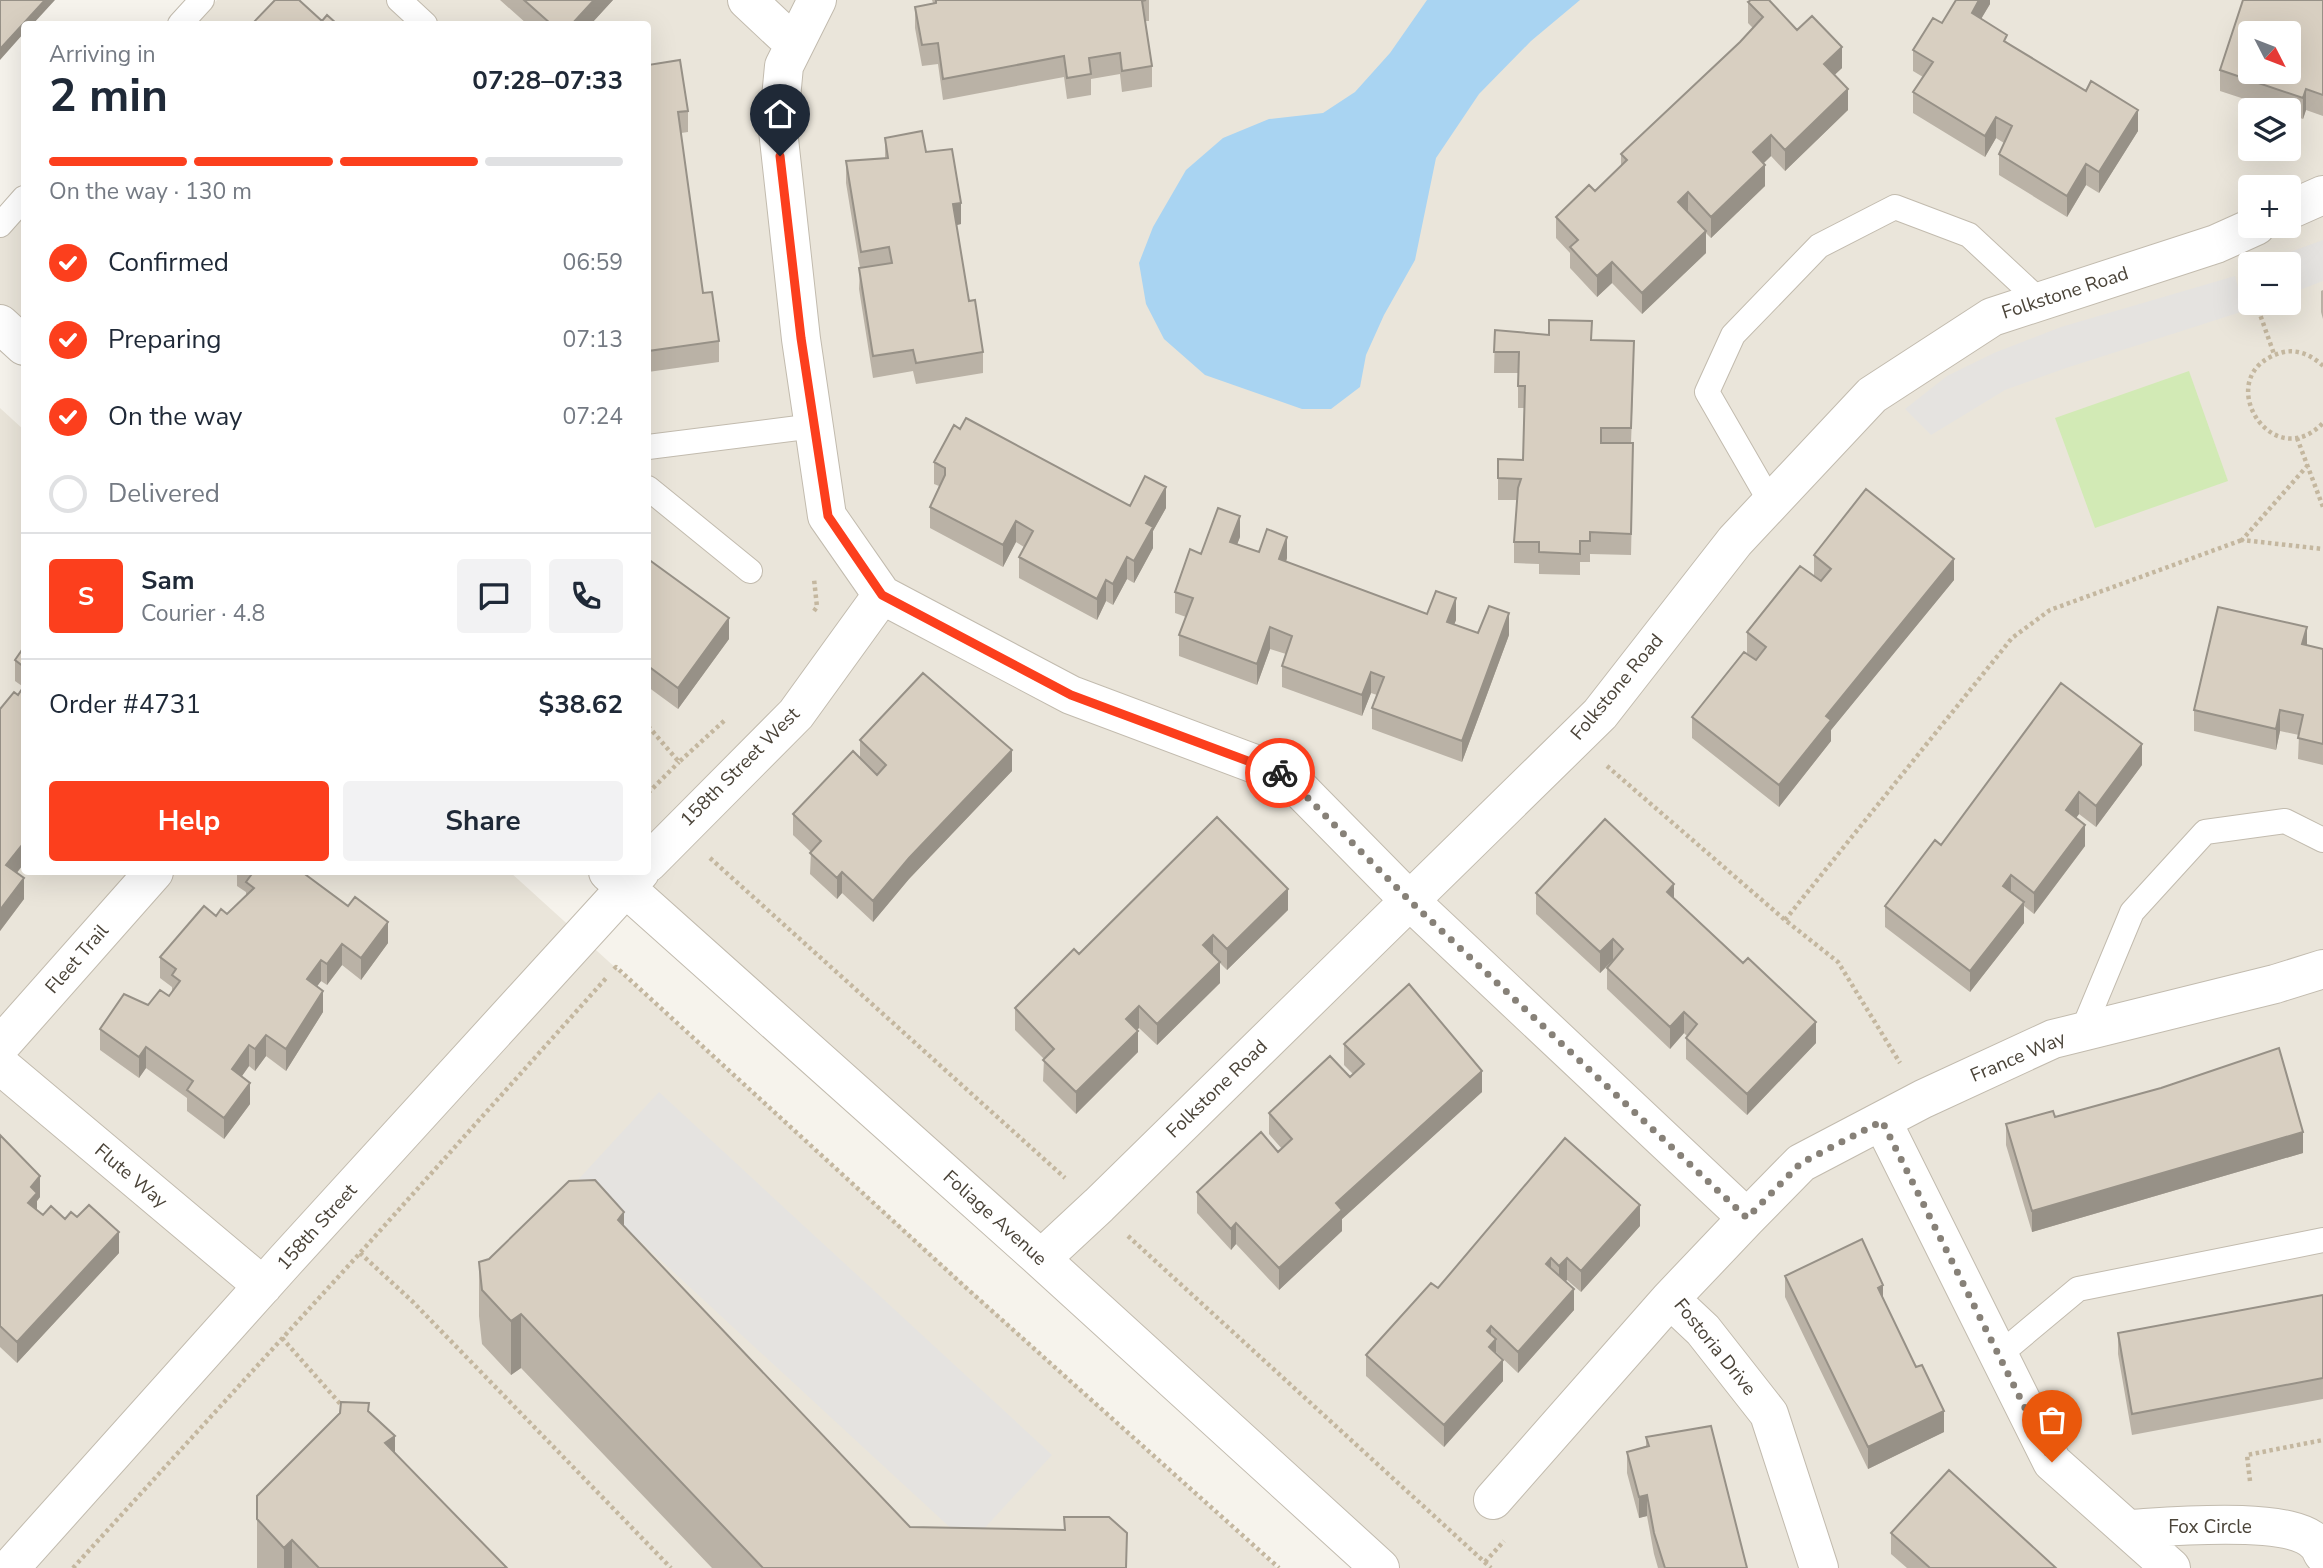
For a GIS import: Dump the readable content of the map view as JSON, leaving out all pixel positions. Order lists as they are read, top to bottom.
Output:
{
  "streets": {
    "street": [
      "Folkstone Road",
      "158th Street West",
      "Fleet Trail",
      "France Way",
      "Flute Way",
      "Foliage Avenue",
      "158th Street",
      "Fostoria Drive",
      "Fox Circle"
    ]
  },
  "crossings": [
    ["Folkstone Road", "Foliage Avenue"],
    ["France Way", "Fostoria Drive"],
    ["France Way", "Fox Circle"],
    ["Flute Way", "158th Street"]
  ],
  "north": "bottom right",
  "page": {
    "map_buttons": ["+", "−"],
    "heading": ["2 min", "Arriving in", "07:28–07:33"],
    "panel": [
      "Sam",
      "Courier · 4.8",
      "Order #4731",
      "$38.62"
    ],
    "bar": "On the way · 130 m",
    "list": [
      ["Confirmed", "06:59"],
      ["Preparing", "07:13"],
      ["On the way", "07:24"],
      "Delivered"
    ],
    "round": "S",
    "buttons": ["Help", "Share"]
  }
}
